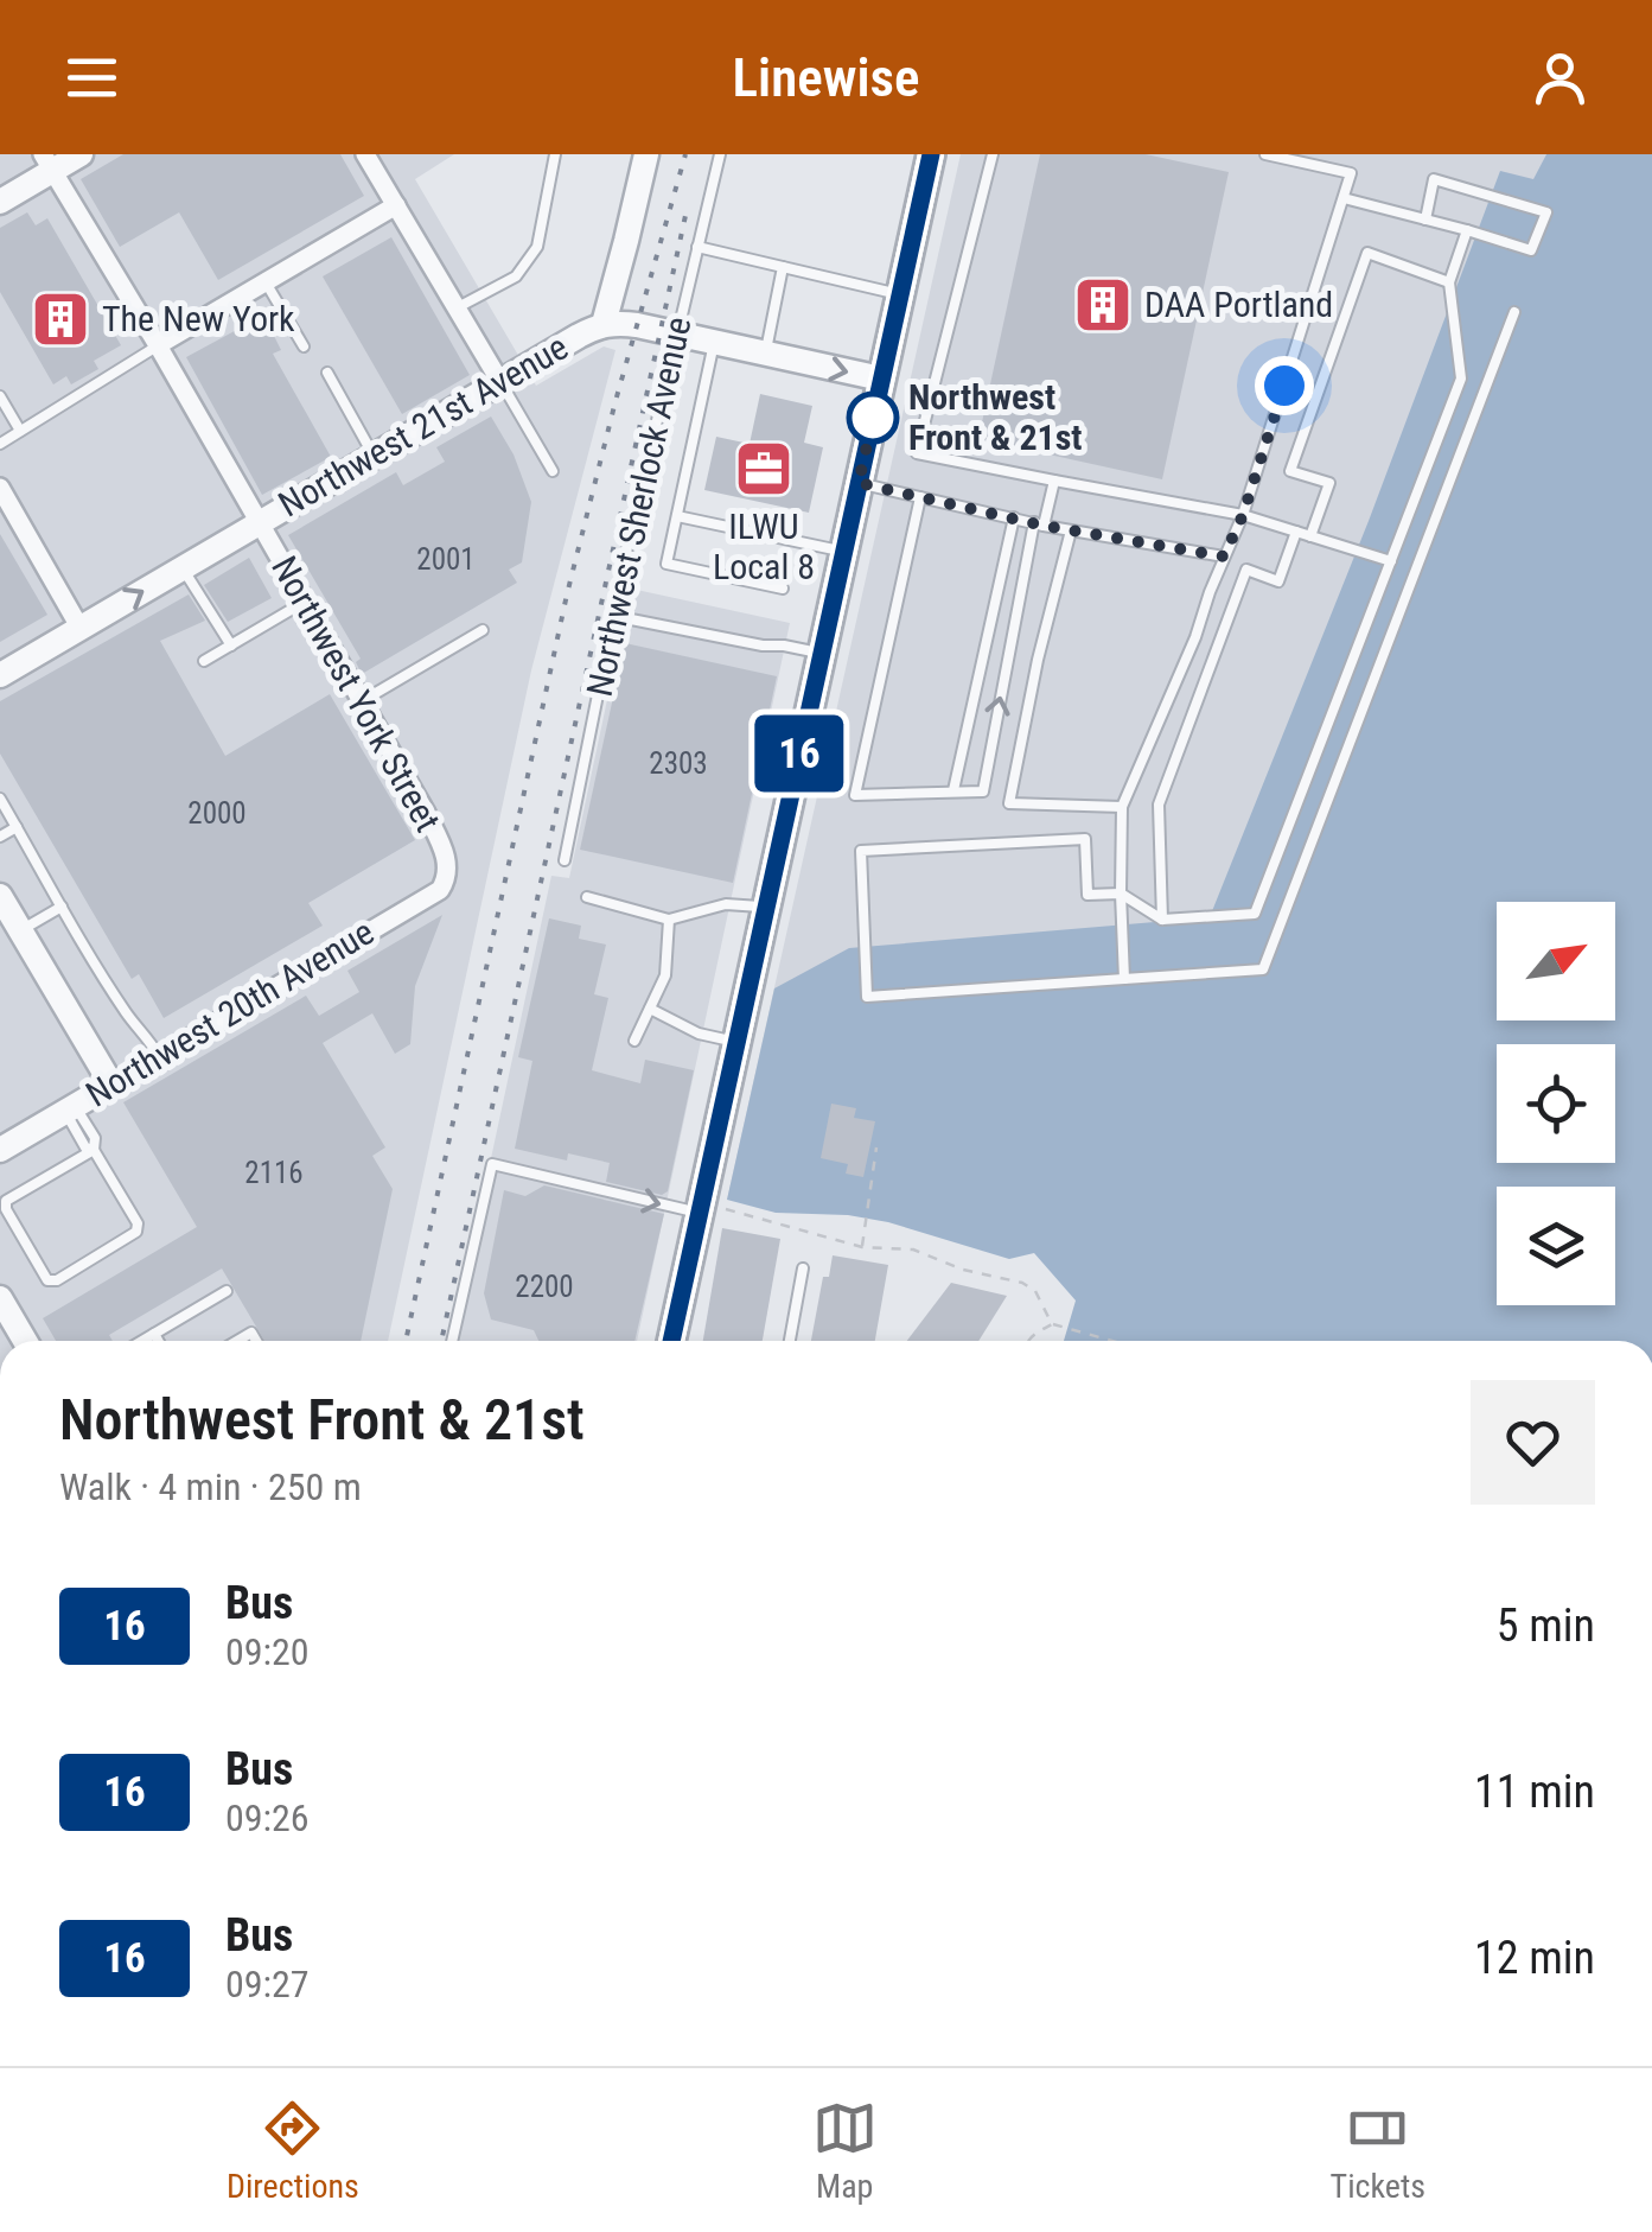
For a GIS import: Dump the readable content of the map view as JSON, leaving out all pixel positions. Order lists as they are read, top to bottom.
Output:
{
  "streets": {
    "street": [
      "Northwest 21st Avenue",
      "Northwest Sherlock Avenue",
      "Northwest York Street",
      "Northwest 20th Avenue"
    ]
  },
  "crossings": [
    ["Northwest 21st Avenue", "Northwest Sherlock Avenue"],
    ["Northwest 21st Avenue", "Northwest York Street"],
    ["Northwest York Street", "Northwest 20th Avenue"]
  ],
  "places": {
    "building": ["DAA Portland", "The New York"],
    "other": ["Northwest Front & 21st"],
    "office": ["ILWU Local 8"]
  },
  "lines": ["bus line 16"],
  "house_numbers": [
    "2001",
    "2303",
    "2000",
    "2116",
    "2200"
  ],
  "north": "top right",
  "page": {
    "header": "Linewise",
    "on_map": "16",
    "heading": ["Northwest Front & 21st", "Walk · 4 min · 250 m"],
    "list": [
      {
        "mark": "16",
        "name": "Bus",
        "note": "09:20",
        "value": "5 min"
      },
      {
        "mark": "16",
        "name": "Bus",
        "note": "09:26",
        "value": "11 min"
      },
      {
        "mark": "16",
        "name": "Bus",
        "note": "09:27",
        "value": "12 min"
      }
    ],
    "tabs": ["Directions", "Map", "Tickets"]
  }
}
